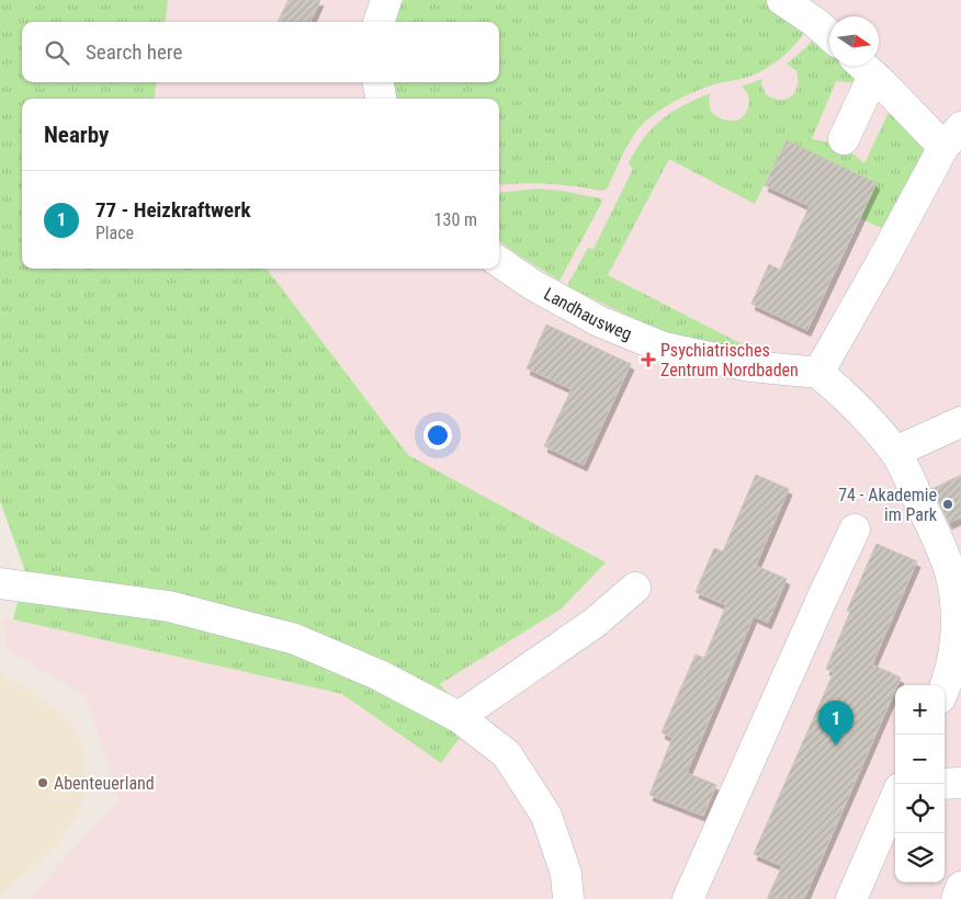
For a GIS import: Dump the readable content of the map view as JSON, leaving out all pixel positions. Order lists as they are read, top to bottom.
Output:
{
  "streets": {
    "lane": ["Landhausweg"]
  },
  "places": {
    "health": ["Psychiatrisches Zentrum Nordbaden"],
    "other": ["74 - Akademie im Park", "Abenteuerland"]
  },
  "north": "right",
  "page": {
    "search": "Search here",
    "heading": "Nearby",
    "list": [
      {
        "mark": "1",
        "name": "77 - Heizkraftwerk",
        "note": "Place",
        "value": "130 m"
      }
    ],
    "map_buttons": ["+", "−"],
    "pins": "1"
  }
}
